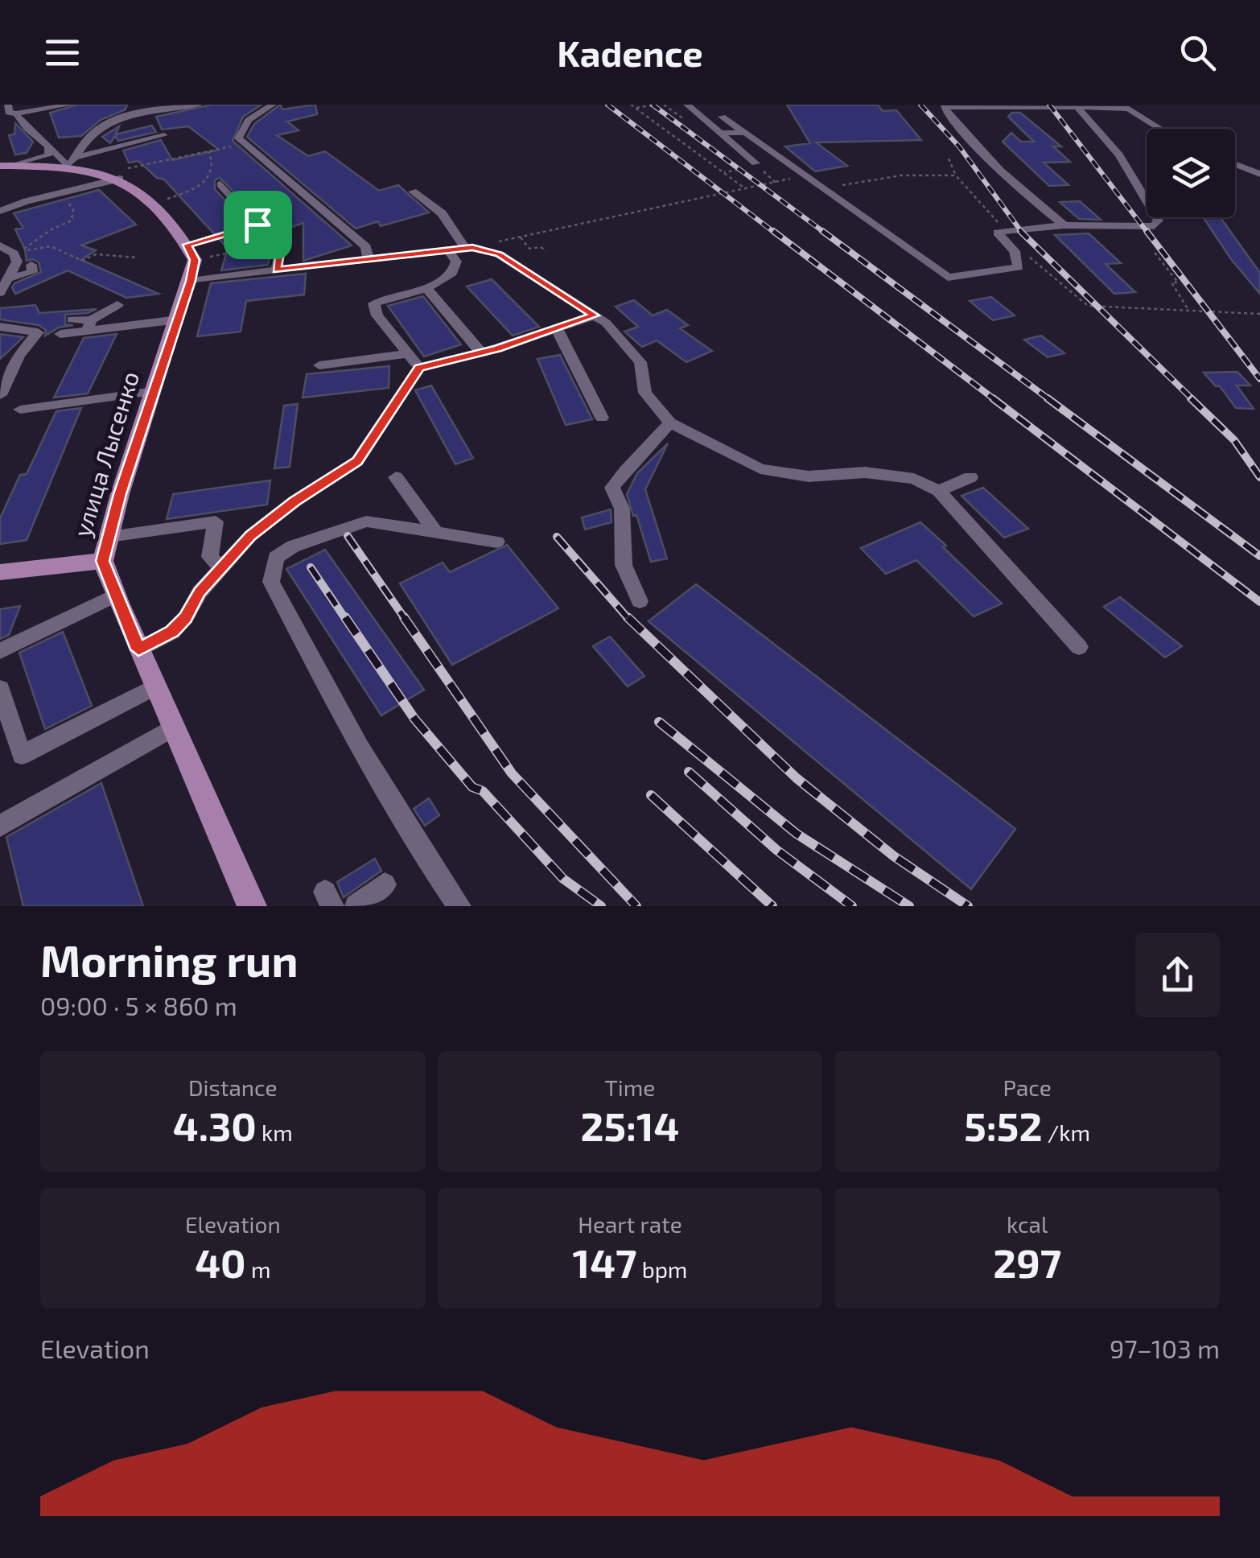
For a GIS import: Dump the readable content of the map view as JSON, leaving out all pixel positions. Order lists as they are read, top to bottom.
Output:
{
  "streets": {
    "main road": ["улица Лысенко"]
  },
  "page": {
    "header": "Kadence",
    "heading": ["Morning run", "09:00 · 5 × 860 m"],
    "stats": [
      ["Distance", "4.30 km"],
      ["Time", "25:14"],
      ["Pace", "5:52 /km"],
      ["Elevation", "40 m"],
      ["Heart rate", "147 bpm"],
      ["kcal", "297"]
    ],
    "chart": ["Elevation", "97–103 m"]
  }
}
